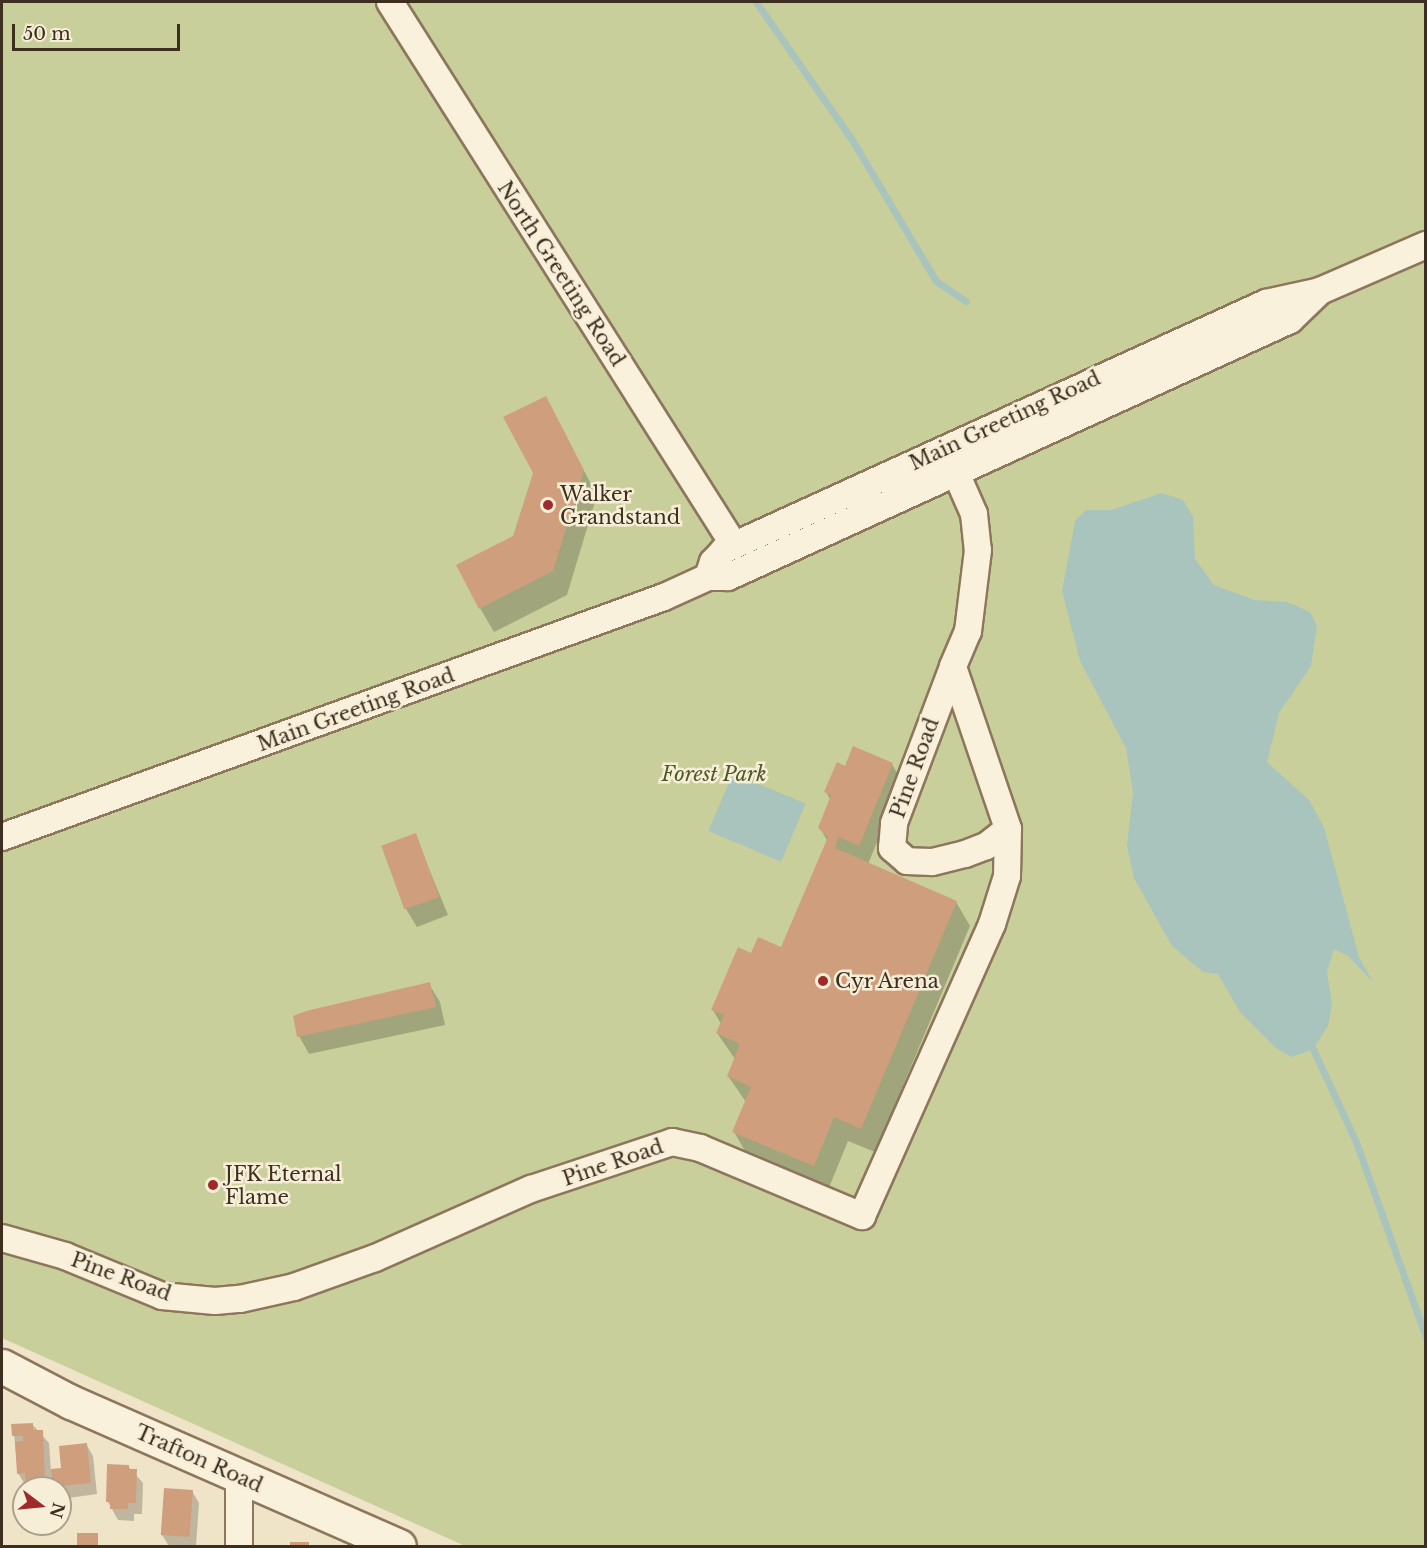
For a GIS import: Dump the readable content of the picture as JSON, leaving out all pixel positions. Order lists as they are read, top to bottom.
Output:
{
  "streets": {
    "street": [
      "North Greeting Road",
      "Main Greeting Road",
      "Pine Road",
      "Trafton Road"
    ]
  },
  "crossings": [
    ["North Greeting Road", "Main Greeting Road"],
    ["Main Greeting Road", "Pine Road"]
  ],
  "parks": ["Forest Park"],
  "places": ["Walker Grandstand", "Cyr Arena", "JFK Eternal Flame"],
  "scale_bar": "50 m",
  "north": "right"
}
